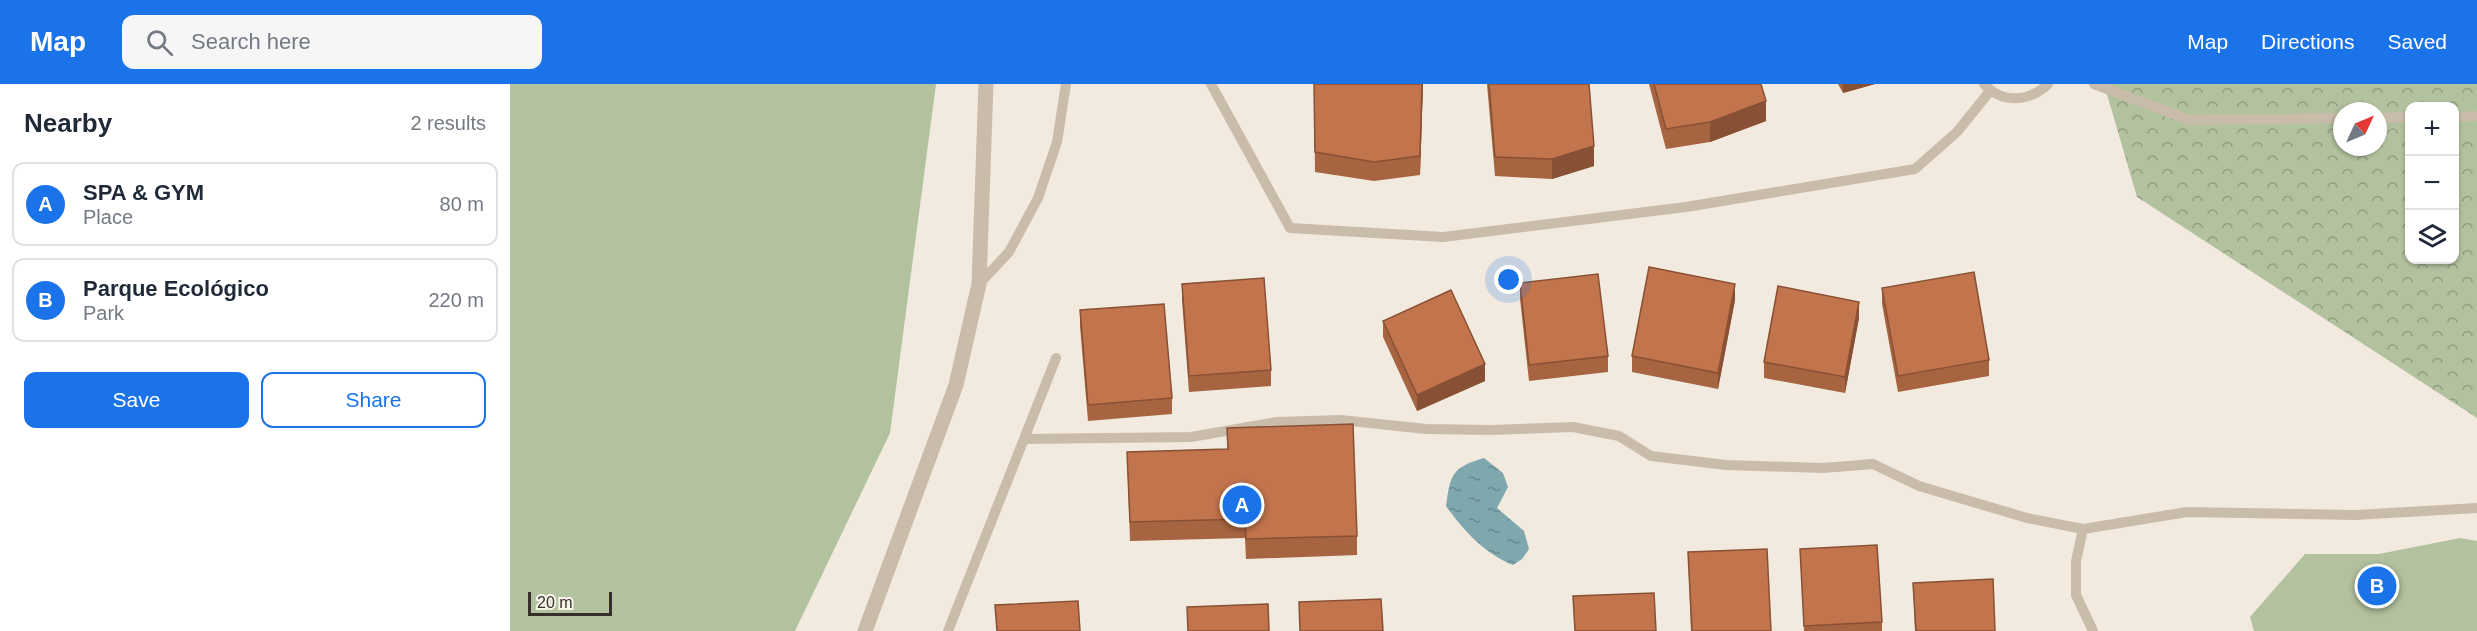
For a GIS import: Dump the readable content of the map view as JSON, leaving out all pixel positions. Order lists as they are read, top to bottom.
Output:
{
  "scale_bar": "20 m",
  "north": "top right",
  "page": {
    "header": "Map",
    "search": "Search here",
    "nav": ["Map", "Directions", "Saved"],
    "heading": ["Nearby", "2 results"],
    "map_buttons": ["+", "−"],
    "list": [
      {
        "mark": "A",
        "name": "SPA & GYM",
        "note": "Place",
        "value": "80 m"
      },
      {
        "mark": "B",
        "name": "Parque Ecológico",
        "note": "Park",
        "value": "220 m"
      }
    ],
    "buttons": ["Save", "Share"],
    "pins": ["A", "B"],
    "scale": "20 m"
  }
}
